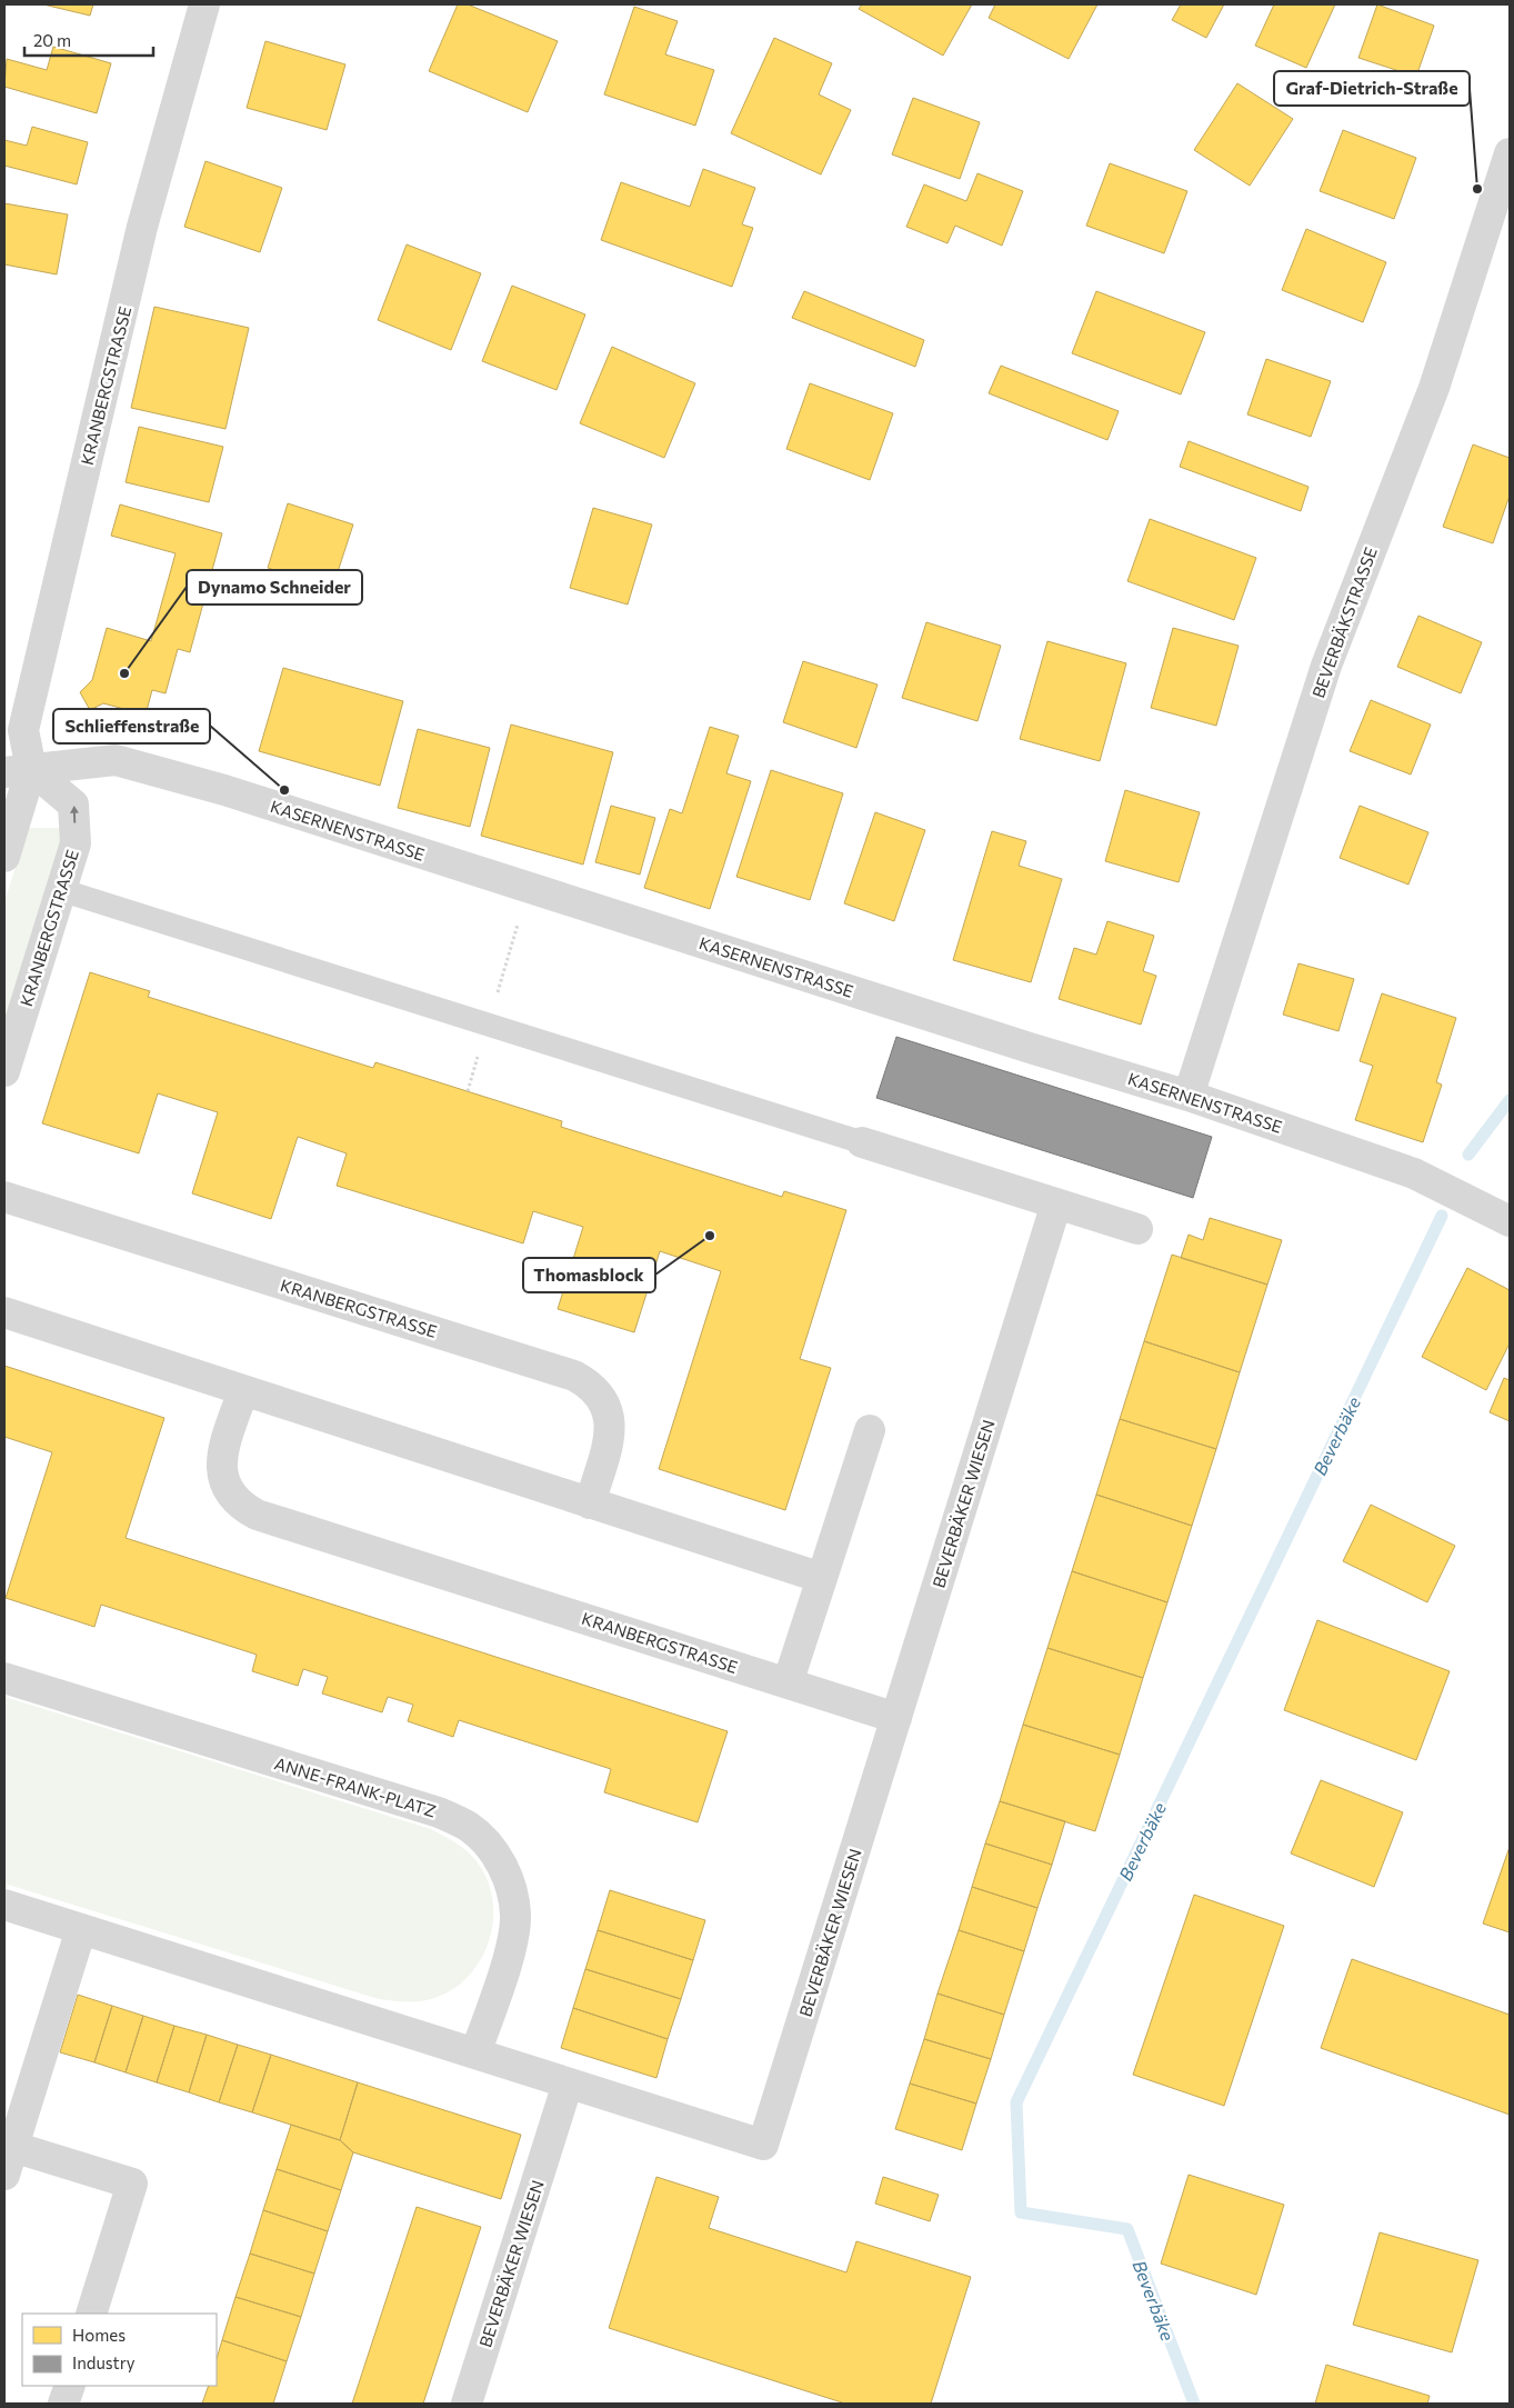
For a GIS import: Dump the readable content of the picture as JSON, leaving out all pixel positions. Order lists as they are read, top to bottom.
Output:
{
  "streets": {
    "street": [
      "KRANBERGSTRASSE",
      "BEVERBÄKSTRASSE",
      "KASERNENSTRASSE",
      "BEVERBÄKER WIESEN",
      "ANNE-FRANK-PLATZ"
    ]
  },
  "crossings": [
    ["KRANBERGSTRASSE", "KASERNENSTRASSE"],
    ["KRANBERGSTRASSE", "BEVERBÄKER WIESEN"],
    ["BEVERBÄKSTRASSE", "KASERNENSTRASSE"]
  ],
  "water": ["Beverbäke"],
  "places": [
    "Graf-Dietrich-Straße",
    "Dynamo Schneider",
    "Schlieffenstraße",
    "Thomasblock"
  ],
  "legend": ["Homes", "Industry"],
  "scale_bar": "20 m"
}
